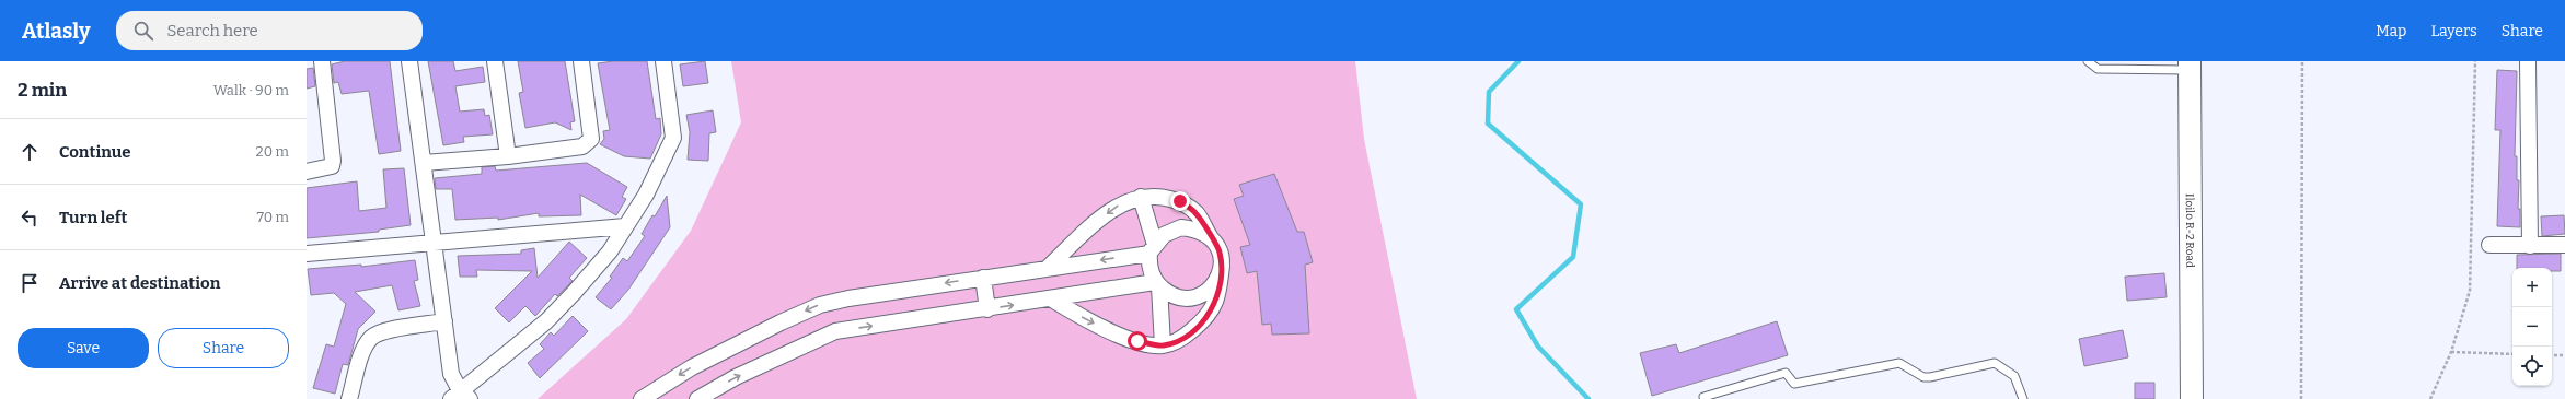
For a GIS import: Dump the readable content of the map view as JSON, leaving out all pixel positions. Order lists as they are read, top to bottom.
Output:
{
  "streets": {
    "main road": ["Iloilo R-2 Road"]
  },
  "page": {
    "header": "Atlasly",
    "search": "Search here",
    "nav": ["Map", "Layers", "Share"],
    "heading": ["2 min", "Walk · 90 m"],
    "list": [
      ["Continue", "20 m"],
      ["Turn left", "70 m"],
      "Arrive at destination"
    ],
    "map_buttons": ["+", "−"],
    "buttons": ["Save", "Share"]
  }
}
